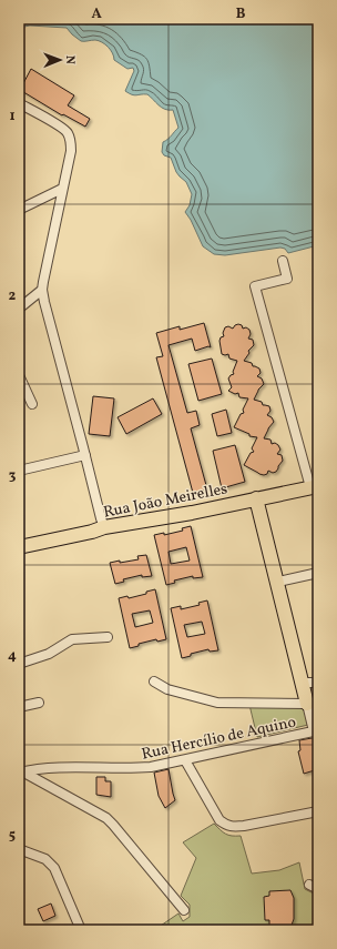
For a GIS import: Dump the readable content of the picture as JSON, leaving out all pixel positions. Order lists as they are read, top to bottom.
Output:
{
  "streets": {
    "main road": ["Rua João Meirelles"],
    "street": ["Rua Hercílio de Aquino"]
  },
  "north": "right",
  "grid": {
    "columns": ["A", "B"],
    "rows": [
      "1",
      "2",
      "3",
      "4",
      "5"
    ]
  }
}
